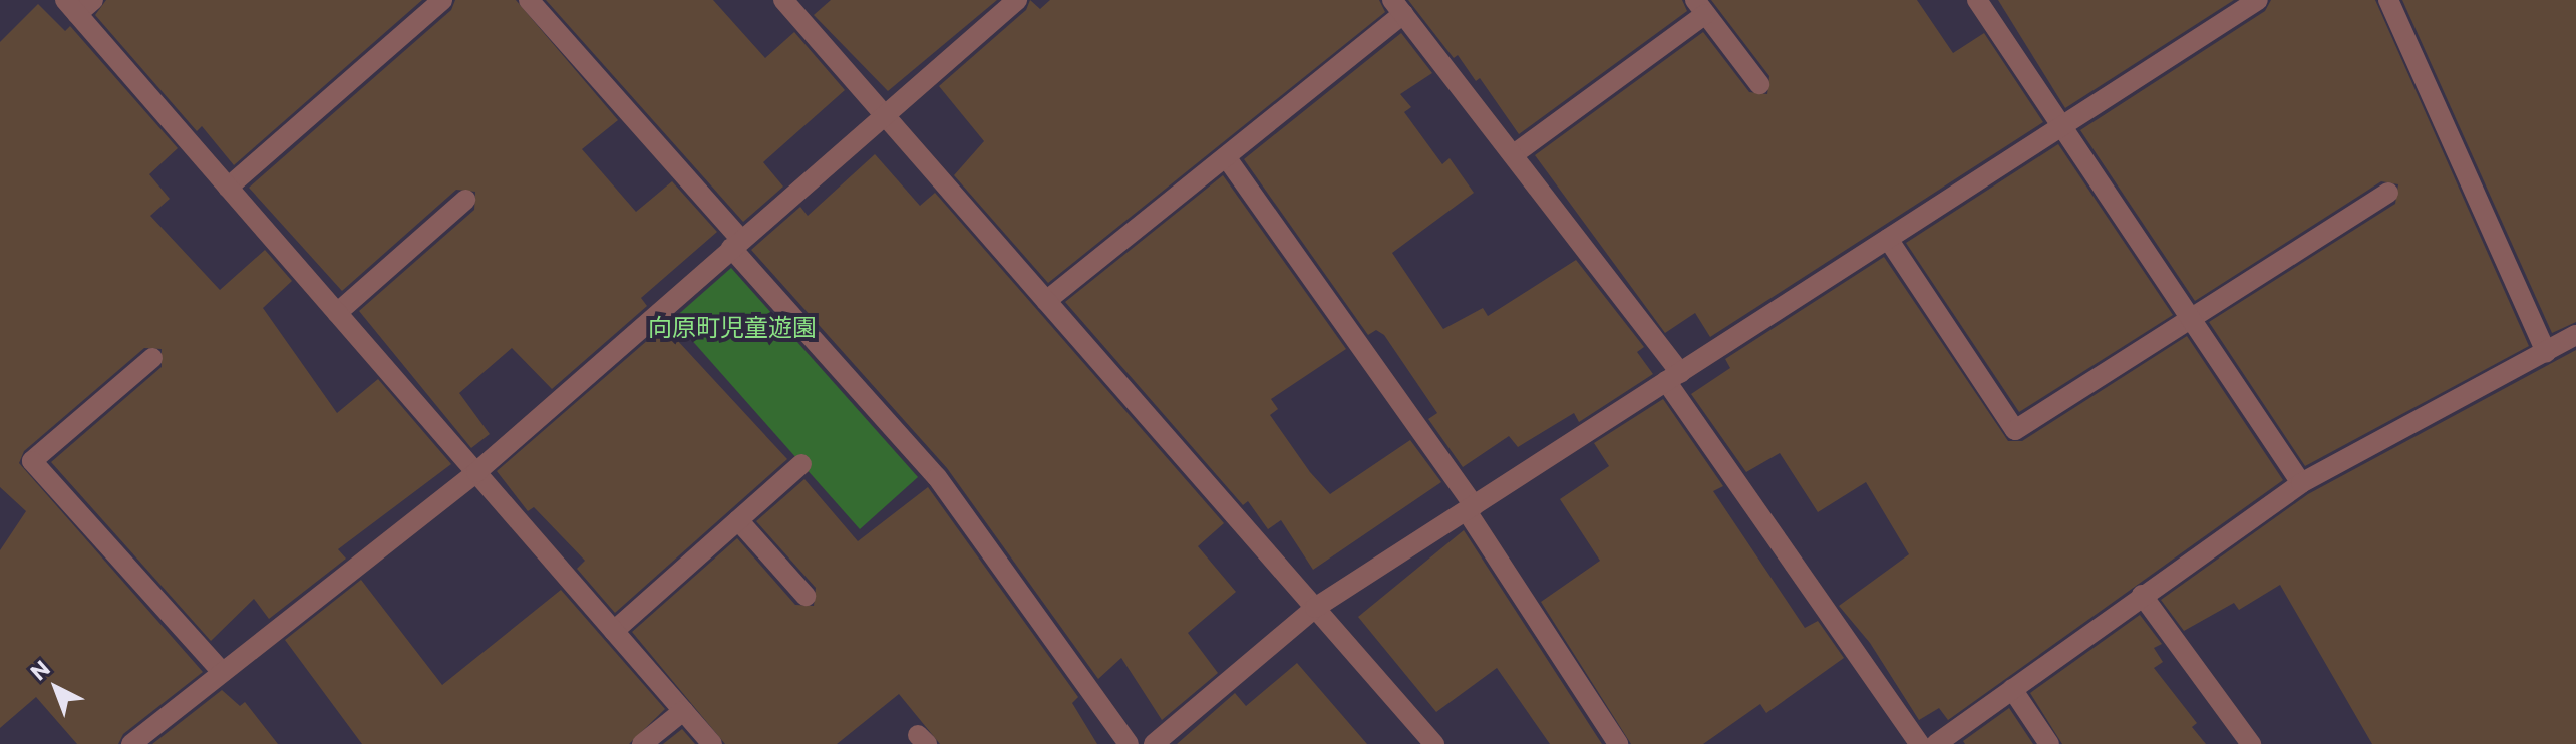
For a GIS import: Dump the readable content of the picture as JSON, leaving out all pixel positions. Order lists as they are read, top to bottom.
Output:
{
  "parks": ["向原町児童遊園"],
  "north": "top left"
}
